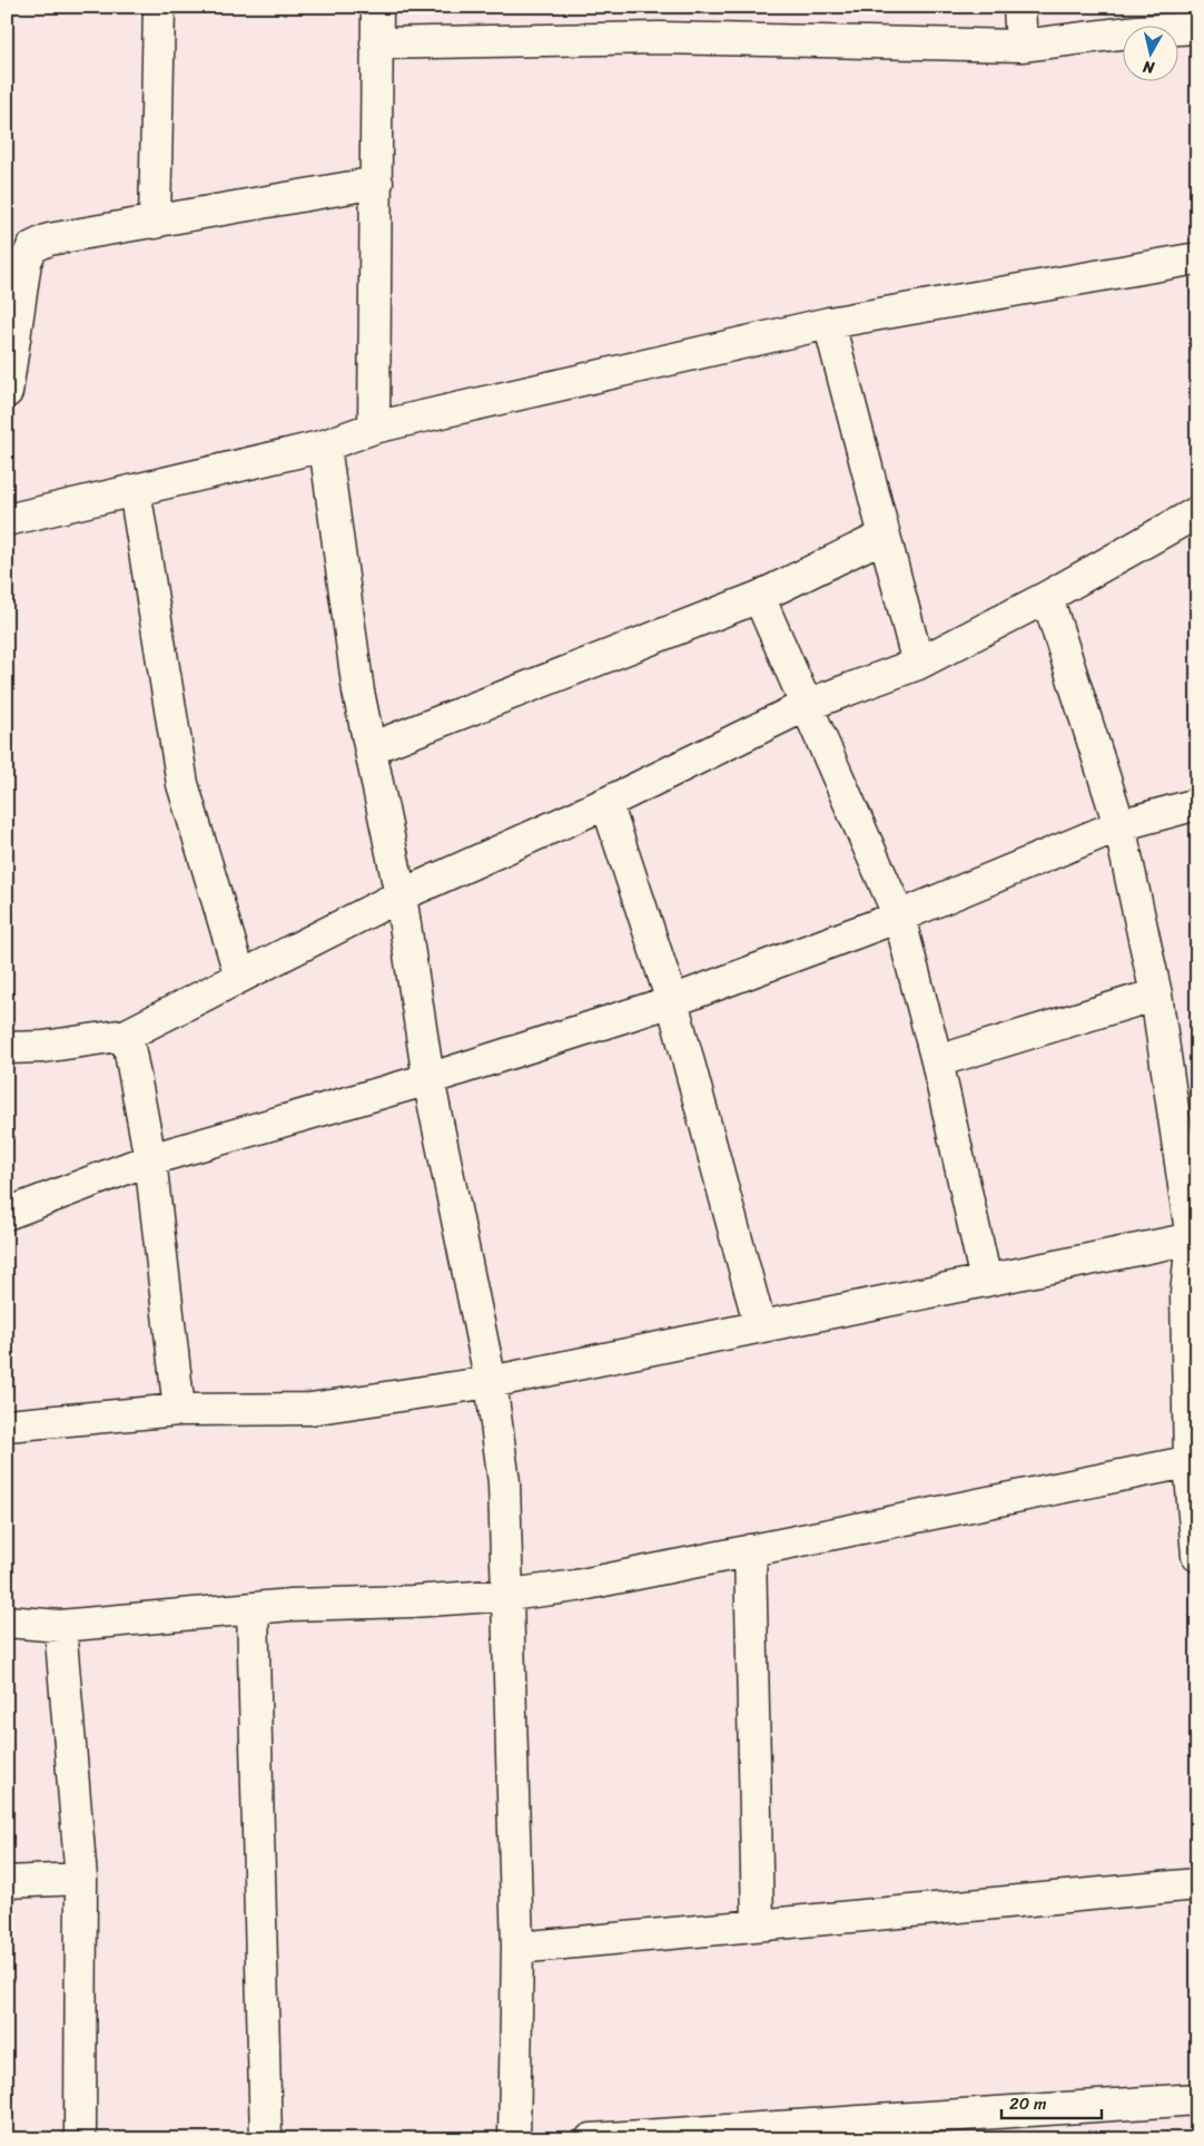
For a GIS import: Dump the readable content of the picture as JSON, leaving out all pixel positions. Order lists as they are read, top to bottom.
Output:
{
  "scale_bar": "20 m",
  "north": "bottom"
}
